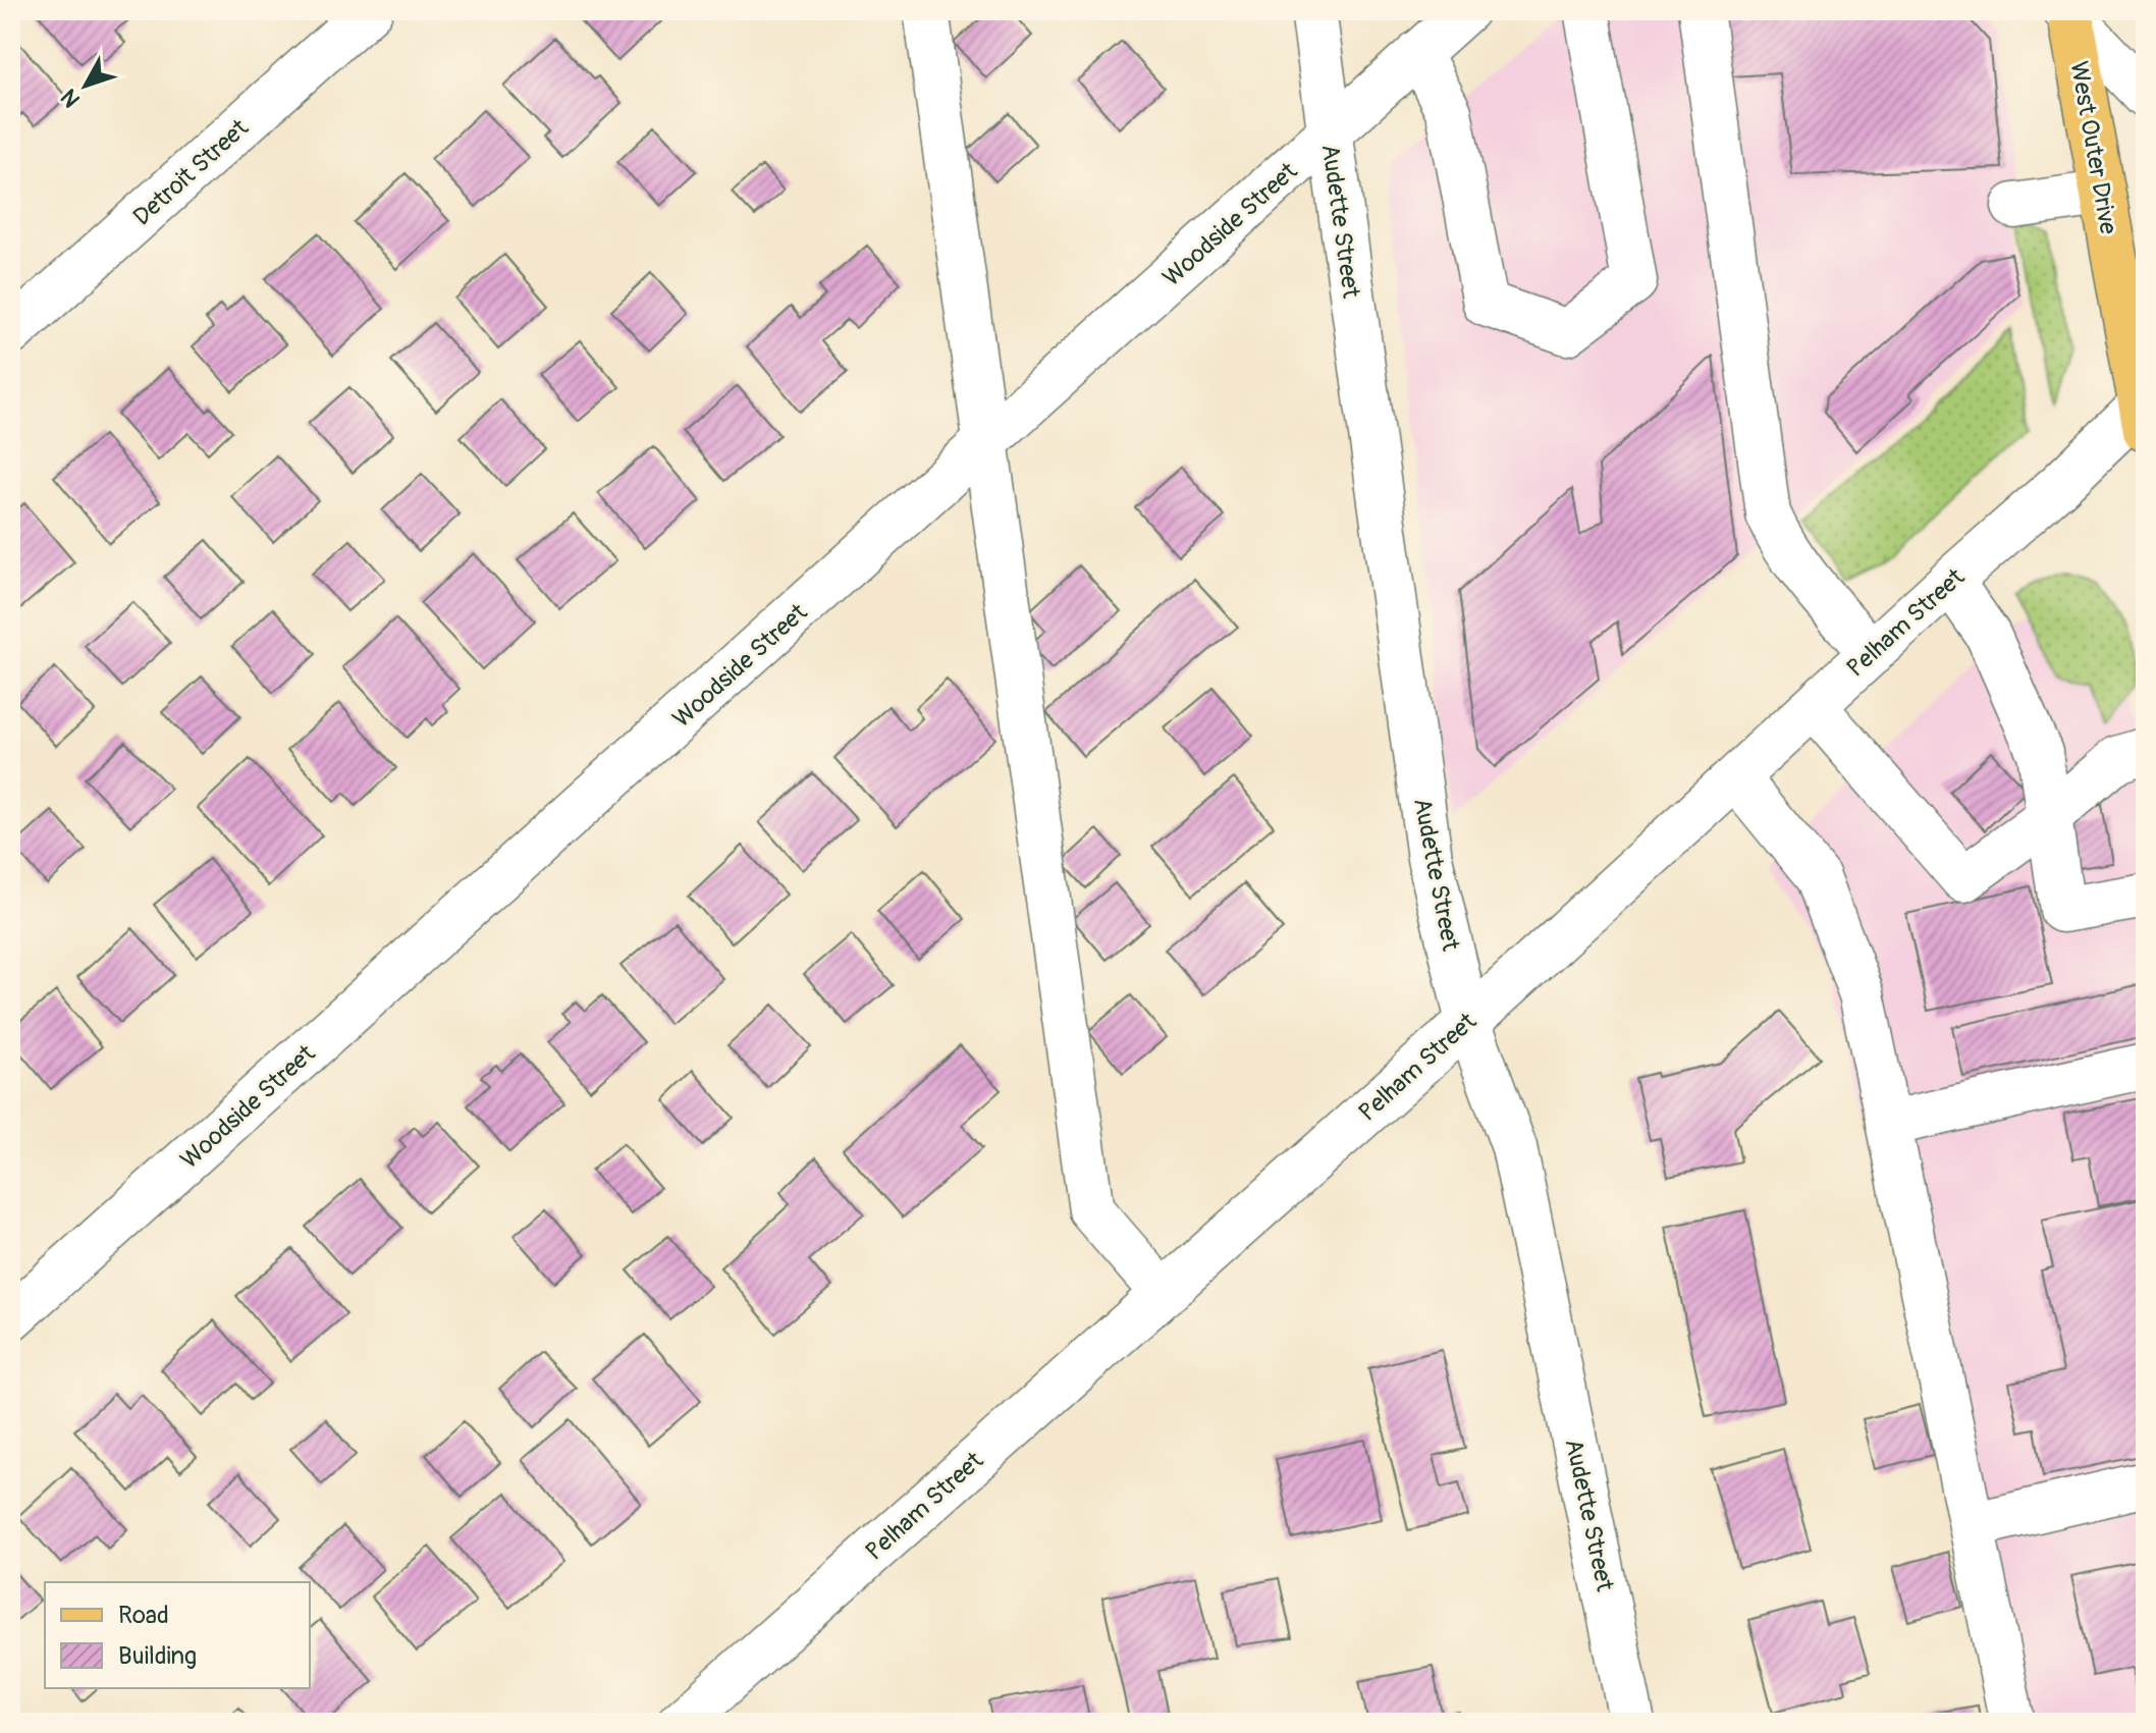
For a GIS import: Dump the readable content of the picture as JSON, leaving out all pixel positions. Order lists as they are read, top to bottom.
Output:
{
  "streets": {
    "main road": ["West Outer Drive"],
    "street": [
      "Detroit Street",
      "Audette Street",
      "Woodside Street",
      "Pelham Street"
    ]
  },
  "crossings": [
    ["West Outer Drive", "Pelham Street"],
    ["Audette Street", "Woodside Street"],
    ["Audette Street", "Pelham Street"]
  ],
  "legend": ["Road", "Building"],
  "north": "bottom left"
}
